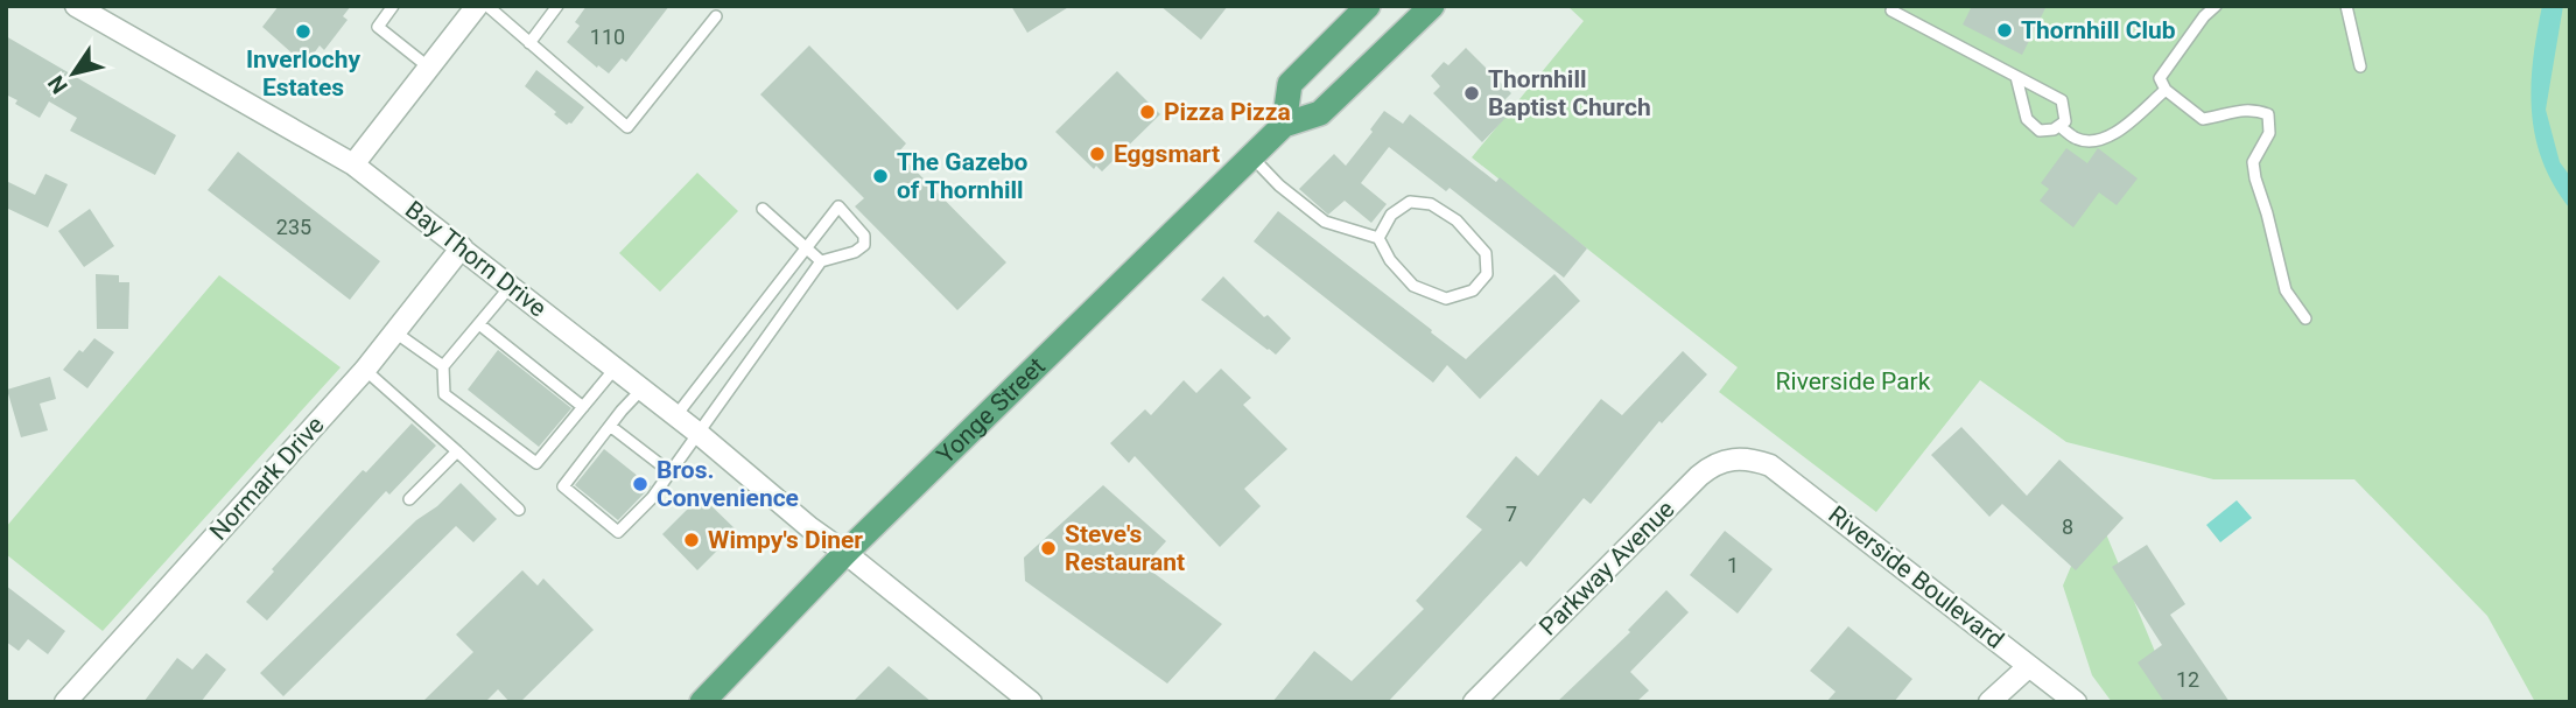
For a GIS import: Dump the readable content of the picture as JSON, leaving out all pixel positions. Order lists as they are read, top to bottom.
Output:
{
  "streets": {
    "main road": ["Yonge Street"],
    "street": [
      "Bay Thorn Drive",
      "Normark Drive",
      "Parkway Avenue",
      "Riverside Boulevard"
    ]
  },
  "crossings": [
    ["Bay Thorn Drive", "Yonge Street"],
    ["Bay Thorn Drive", "Normark Drive"],
    ["Parkway Avenue", "Riverside Boulevard"]
  ],
  "parks": ["Riverside Park"],
  "places": [
    "Thornhill Club",
    "Inverlochy Estates",
    "Thornhill Baptist Church",
    "Pizza Pizza",
    "Eggsmart",
    "The Gazebo of Thornhill",
    "Bros. Convenience",
    "Wimpy's Diner",
    "Steve's Restaurant"
  ],
  "house_numbers": [
    "110",
    "235",
    "7",
    "8",
    "1",
    "12"
  ],
  "north": "bottom left"
}
